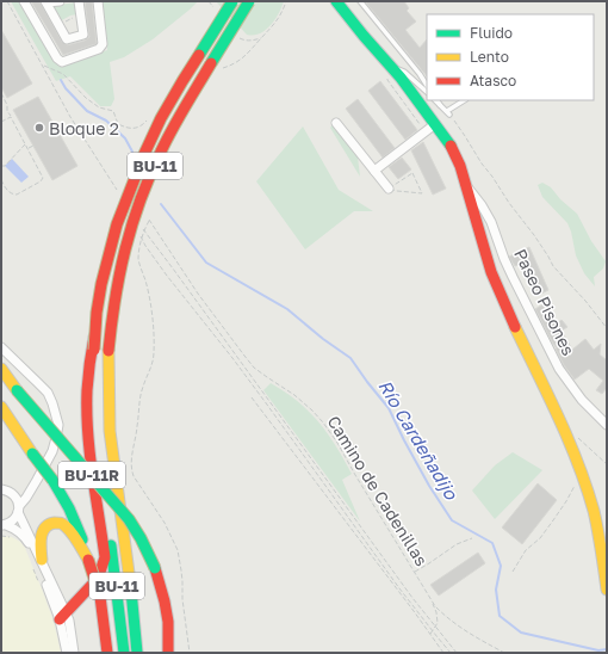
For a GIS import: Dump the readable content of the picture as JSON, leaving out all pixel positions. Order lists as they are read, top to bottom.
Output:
{
  "streets": {
    "main road": ["BU-11", "Paseo Pisones", "BU-11R"],
    "path": ["Camino de Cadenillas"]
  },
  "water": ["Río Cardeñadijo"],
  "places": ["Bloque 2"],
  "legend": ["Fluido", "Lento", "Atasco"]
}
